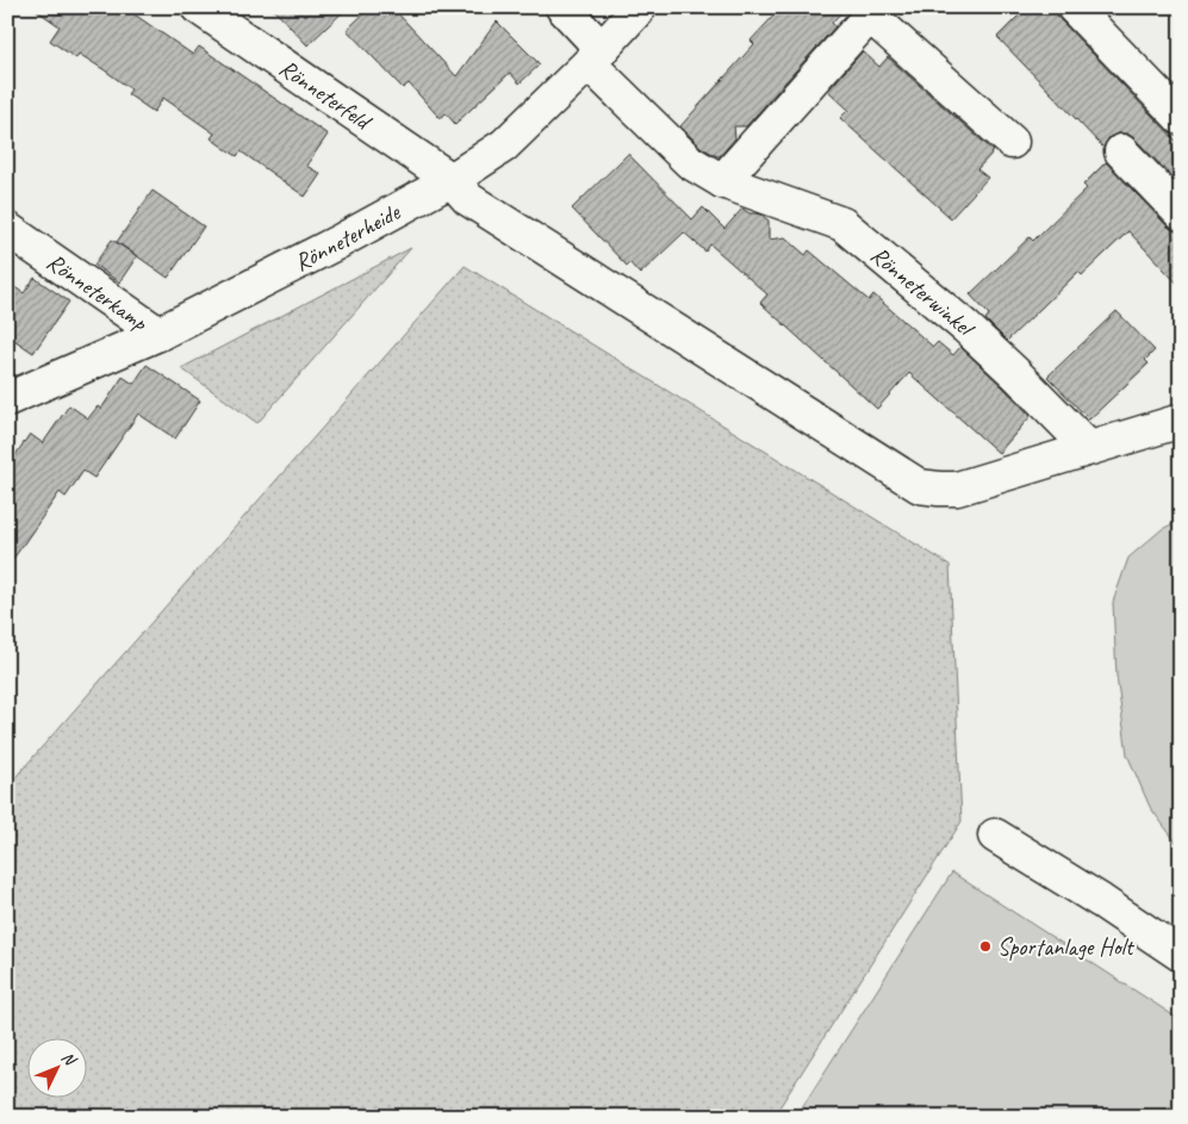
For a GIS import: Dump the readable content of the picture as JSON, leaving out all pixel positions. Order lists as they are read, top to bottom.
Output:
{
  "streets": {
    "street": [
      "Rönneterfeld",
      "Rönneterheide",
      "Rönneterwinkel",
      "Rönneterkamp"
    ]
  },
  "crossings": [
    ["Rönneterfeld", "Rönneterheide"],
    ["Rönneterfeld", "Rönneterwinkel"],
    ["Rönneterheide", "Rönneterwinkel"],
    ["Rönneterheide", "Rönneterkamp"]
  ],
  "places": ["Sportanlage Holt"],
  "north": "top right"
}
